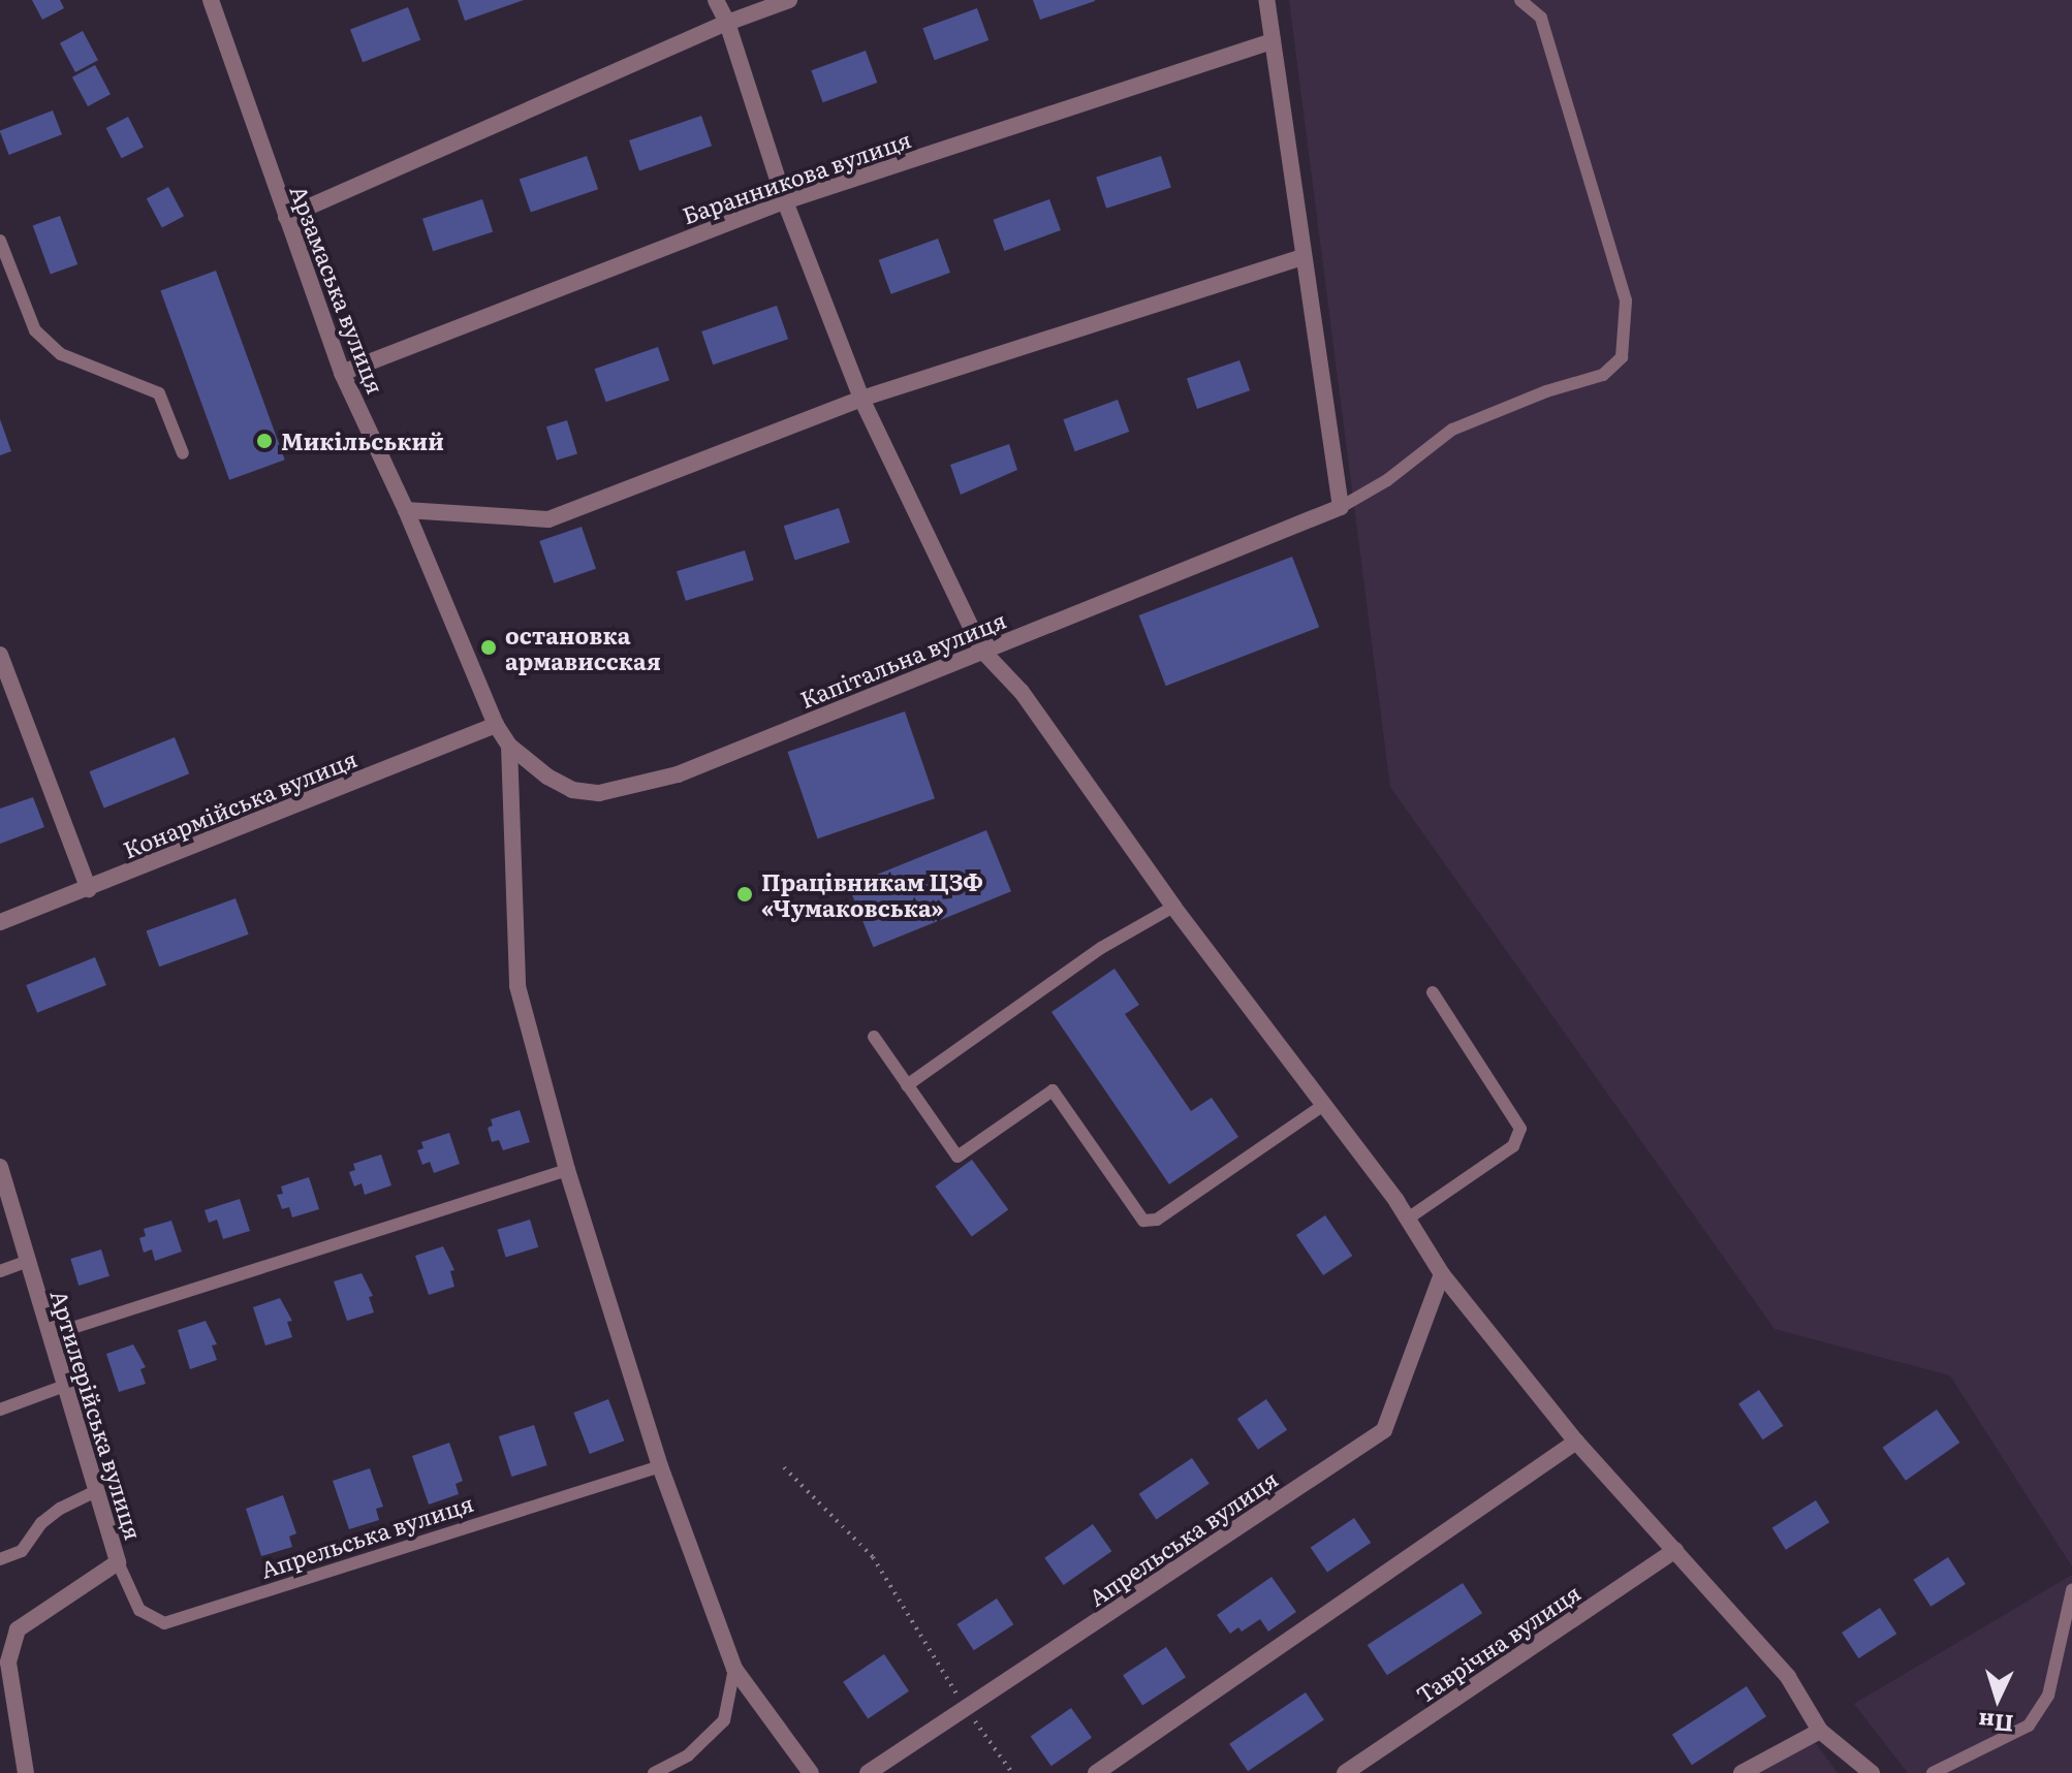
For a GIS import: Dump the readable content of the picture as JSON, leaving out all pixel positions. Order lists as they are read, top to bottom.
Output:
{
  "streets": {
    "street": [
      "Баранникова вулиця",
      "Арзамаська вулиця",
      "Капітальна вулиця",
      "Конармійська вулиця",
      "Артилерійська вулиця",
      "Апрельська вулиця",
      "Таврічна вулиця"
    ]
  },
  "crossings": [
    ["Баранникова вулиця", "Арзамаська вулиця"],
    ["Арзамаська вулиця", "Капітальна вулиця"],
    ["Арзамаська вулиця", "Конармійська вулиця"],
    ["Капітальна вулиця", "Конармійська вулиця"],
    ["Артилерійська вулиця", "Апрельська вулиця"]
  ],
  "places": ["Микільський", "остановка армависская", "Працівникам ЦЗФ «Чумаковська»"],
  "north": "bottom"
}
